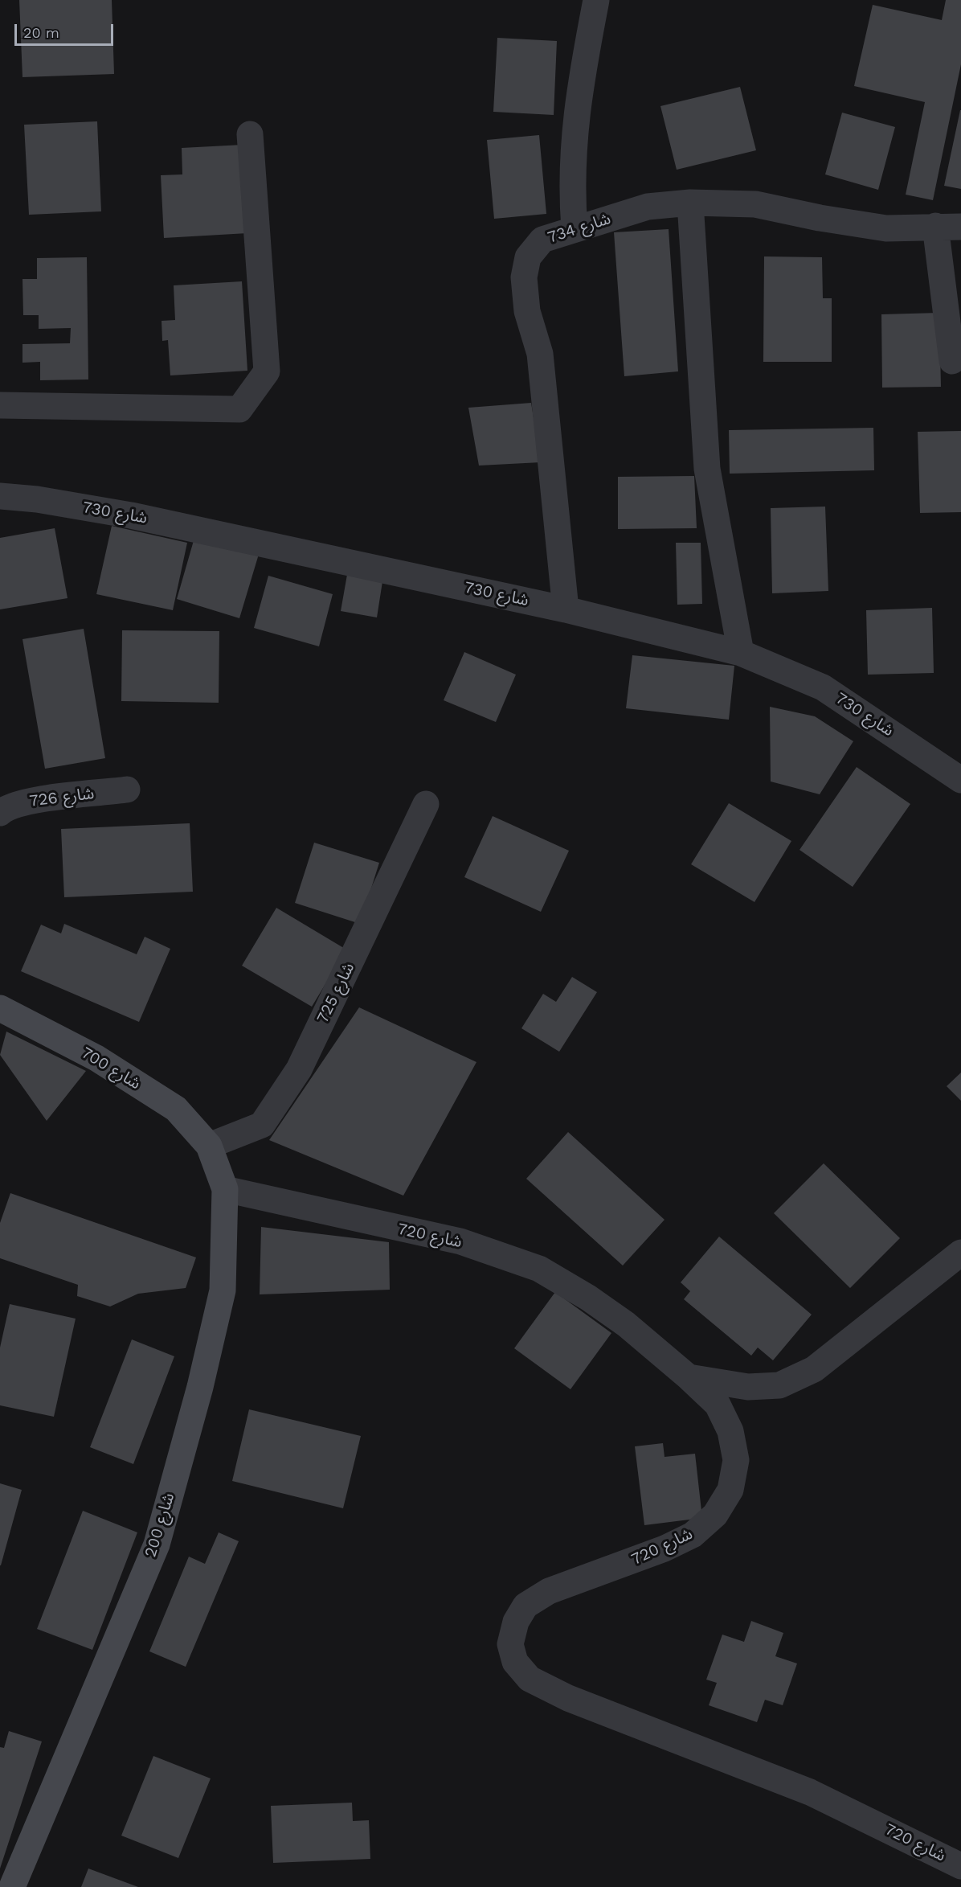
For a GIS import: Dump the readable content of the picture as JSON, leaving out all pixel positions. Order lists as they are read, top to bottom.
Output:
{
  "streets": {
    "main road": ["شارع 700", "شارع 200"],
    "street": [
      "شارع 734",
      "شارع 730",
      "شارع 726",
      "شارع 725",
      "شارع 720"
    ]
  },
  "crossings": [
    ["شارع 734", "شارع 730"],
    ["شارع 725", "شارع 700"],
    ["شارع 725", "شارع 200"],
    ["شارع 700", "شارع 200"],
    ["شارع 720", "شارع 200"]
  ],
  "scale_bar": "20 m"
}
